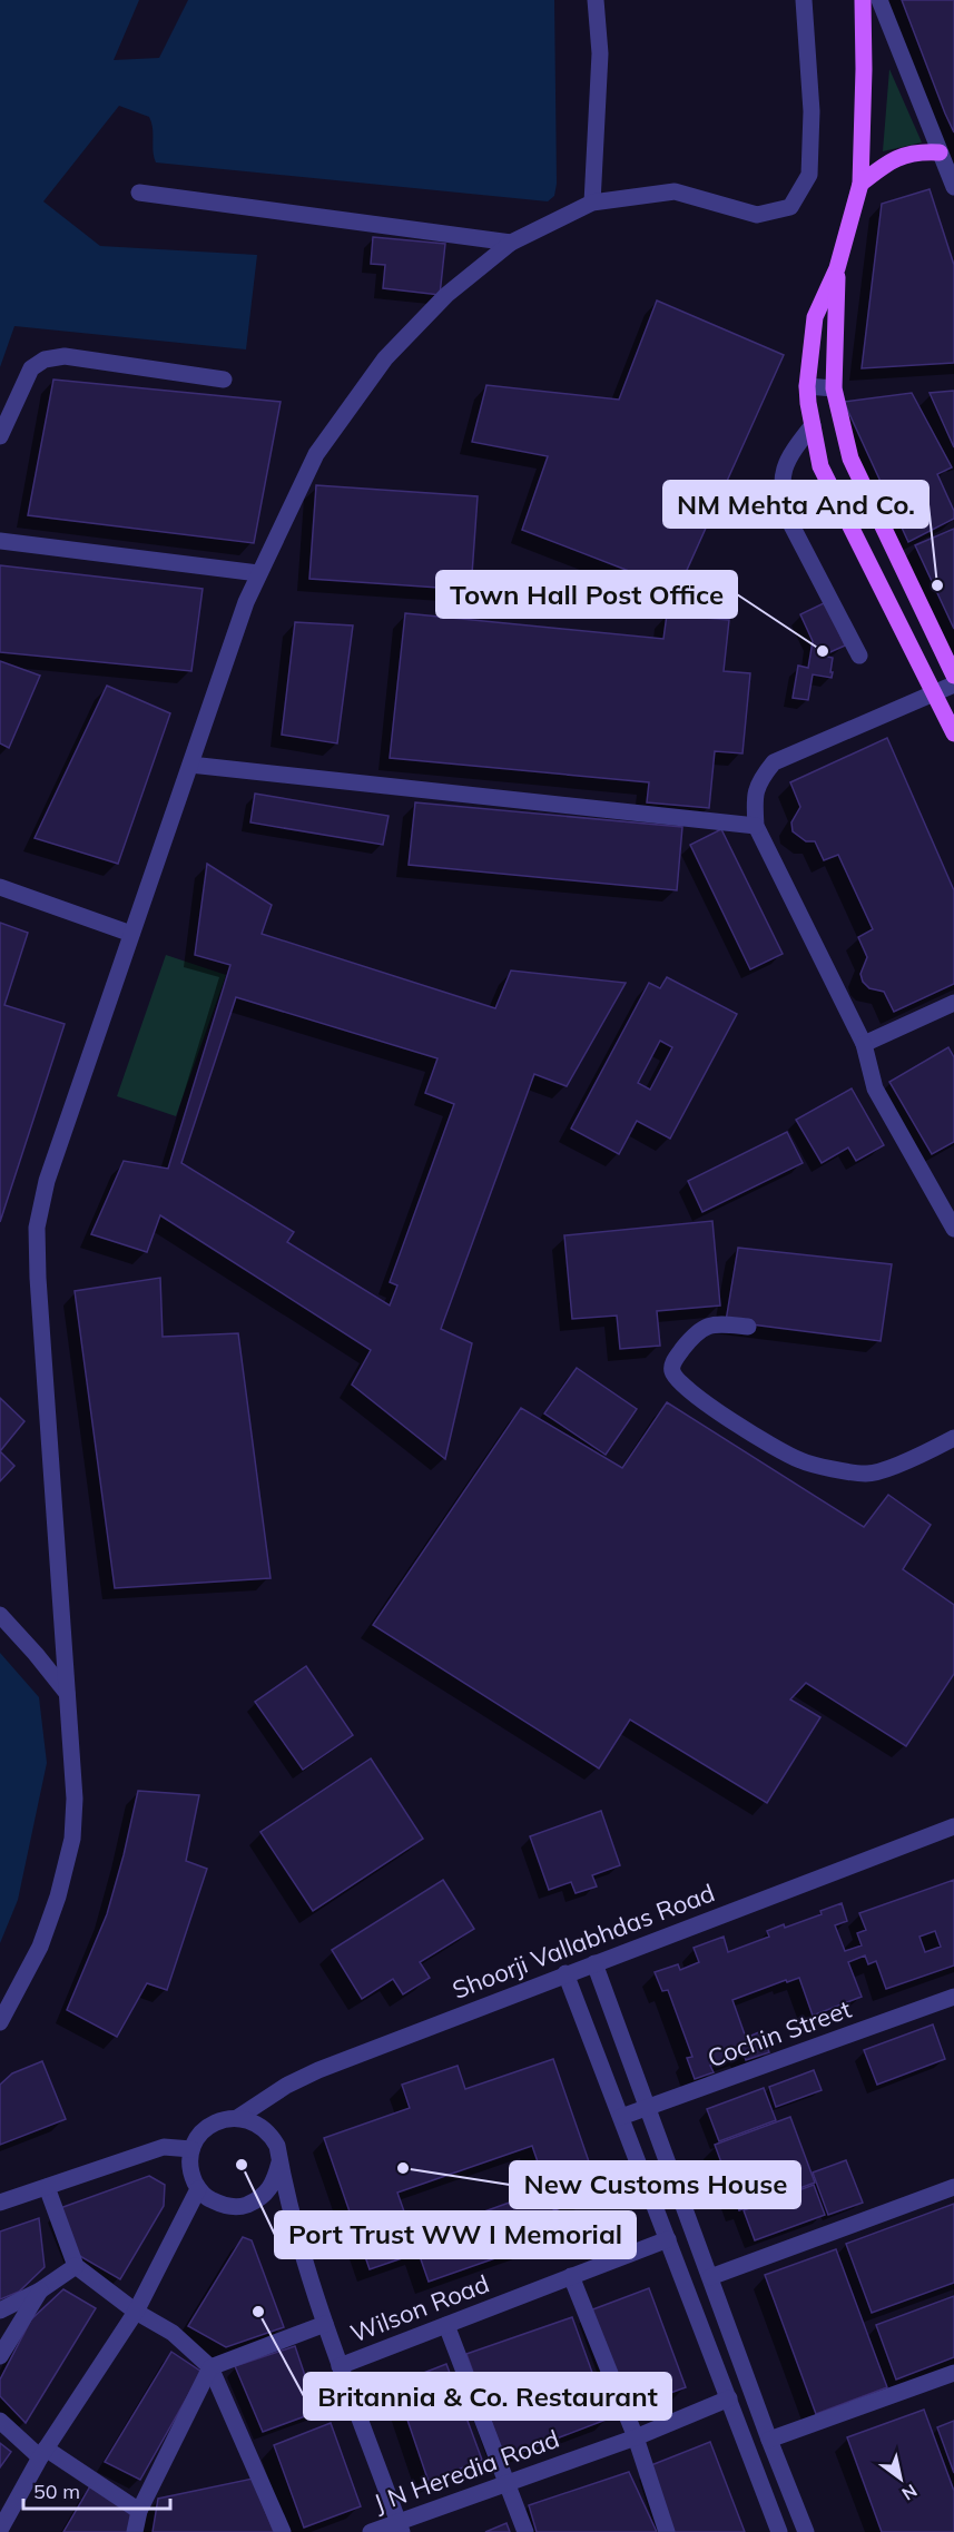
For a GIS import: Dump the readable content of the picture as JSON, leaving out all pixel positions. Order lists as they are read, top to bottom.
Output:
{
  "streets": {
    "street": [
      "Shoorji Vallabhdas Road",
      "Cochin Street",
      "Wilson Road",
      "J N Heredia Road"
    ]
  },
  "places": [
    "NM Mehta And Co.",
    "Town Hall Post Office",
    "Port Trust WW I Memorial",
    "New Customs House",
    "Britannia & Co. Restaurant"
  ],
  "scale_bar": "50 m",
  "north": "bottom right"
}
